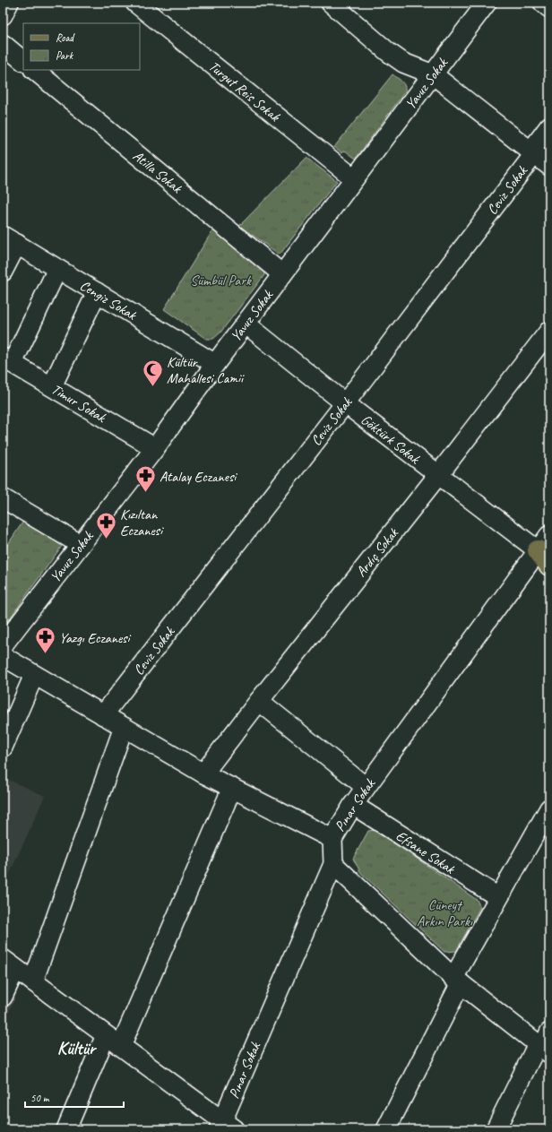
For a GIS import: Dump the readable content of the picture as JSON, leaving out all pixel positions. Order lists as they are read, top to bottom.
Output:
{
  "streets": {
    "street": [
      "Yavuz Sokak",
      "Turgut Reis Sokak",
      "Atilla Sokak",
      "Ceviz Sokak",
      "Cengiz Sokak",
      "Timur Sokak",
      "Göktürk Sokak",
      "Ardıç Sokak",
      "Pınar Sokak",
      "Efsane Sokak"
    ]
  },
  "crossings": [
    ["Yavuz Sokak", "Turgut Reis Sokak"],
    ["Yavuz Sokak", "Atilla Sokak"],
    ["Yavuz Sokak", "Cengiz Sokak"],
    ["Yavuz Sokak", "Timur Sokak"],
    ["Yavuz Sokak", "Göktürk Sokak"],
    ["Ceviz Sokak", "Göktürk Sokak"],
    ["Göktürk Sokak", "Ardıç Sokak"],
    ["Göktürk Sokak", "Pınar Sokak"],
    ["Pınar Sokak", "Efsane Sokak"]
  ],
  "districts": ["Kültür"],
  "parks": ["Sümbül Park", "Cüneyt Arkın Parkı"],
  "places": {
    "mosque": ["Kültür Mahallesi Camii"],
    "pharmacy": ["Atalay Eczanesi", "Kızıltan Eczanesi", "Yazgı Eczanesi"]
  },
  "legend": ["Road", "Park"],
  "scale_bar": "50 m"
}
